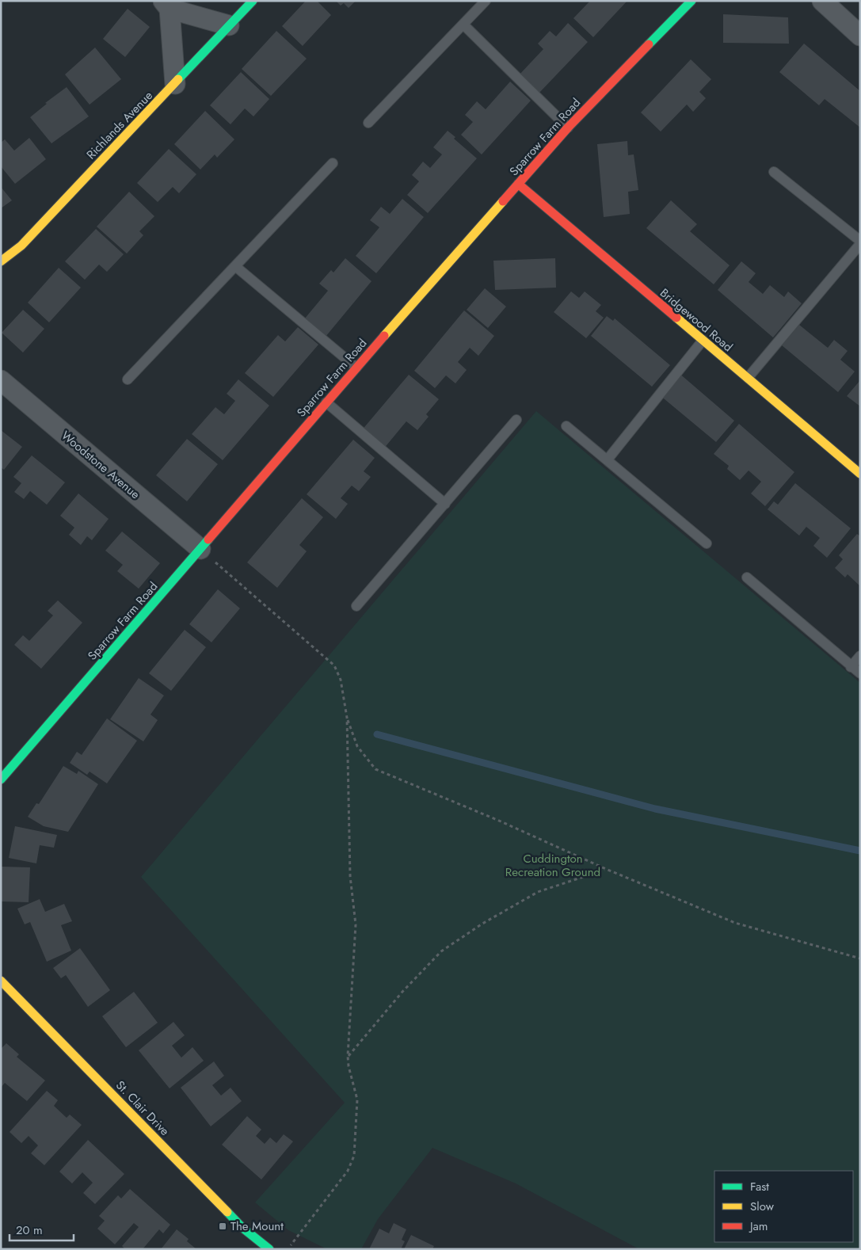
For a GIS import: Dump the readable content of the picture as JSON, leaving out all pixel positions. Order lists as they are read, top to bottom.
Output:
{
  "streets": {
    "street": [
      "Richlands Avenue",
      "Sparrow Farm Road",
      "Bridgewood Road",
      "Woodstone Avenue",
      "St. Clair Drive"
    ]
  },
  "crossings": [
    ["Sparrow Farm Road", "Bridgewood Road"],
    ["Sparrow Farm Road", "Woodstone Avenue"]
  ],
  "parks": ["Cuddington Recreation Ground"],
  "places": {
    "transit": ["The Mount"]
  },
  "legend": ["Fast", "Slow", "Jam"],
  "scale_bar": "20 m"
}
